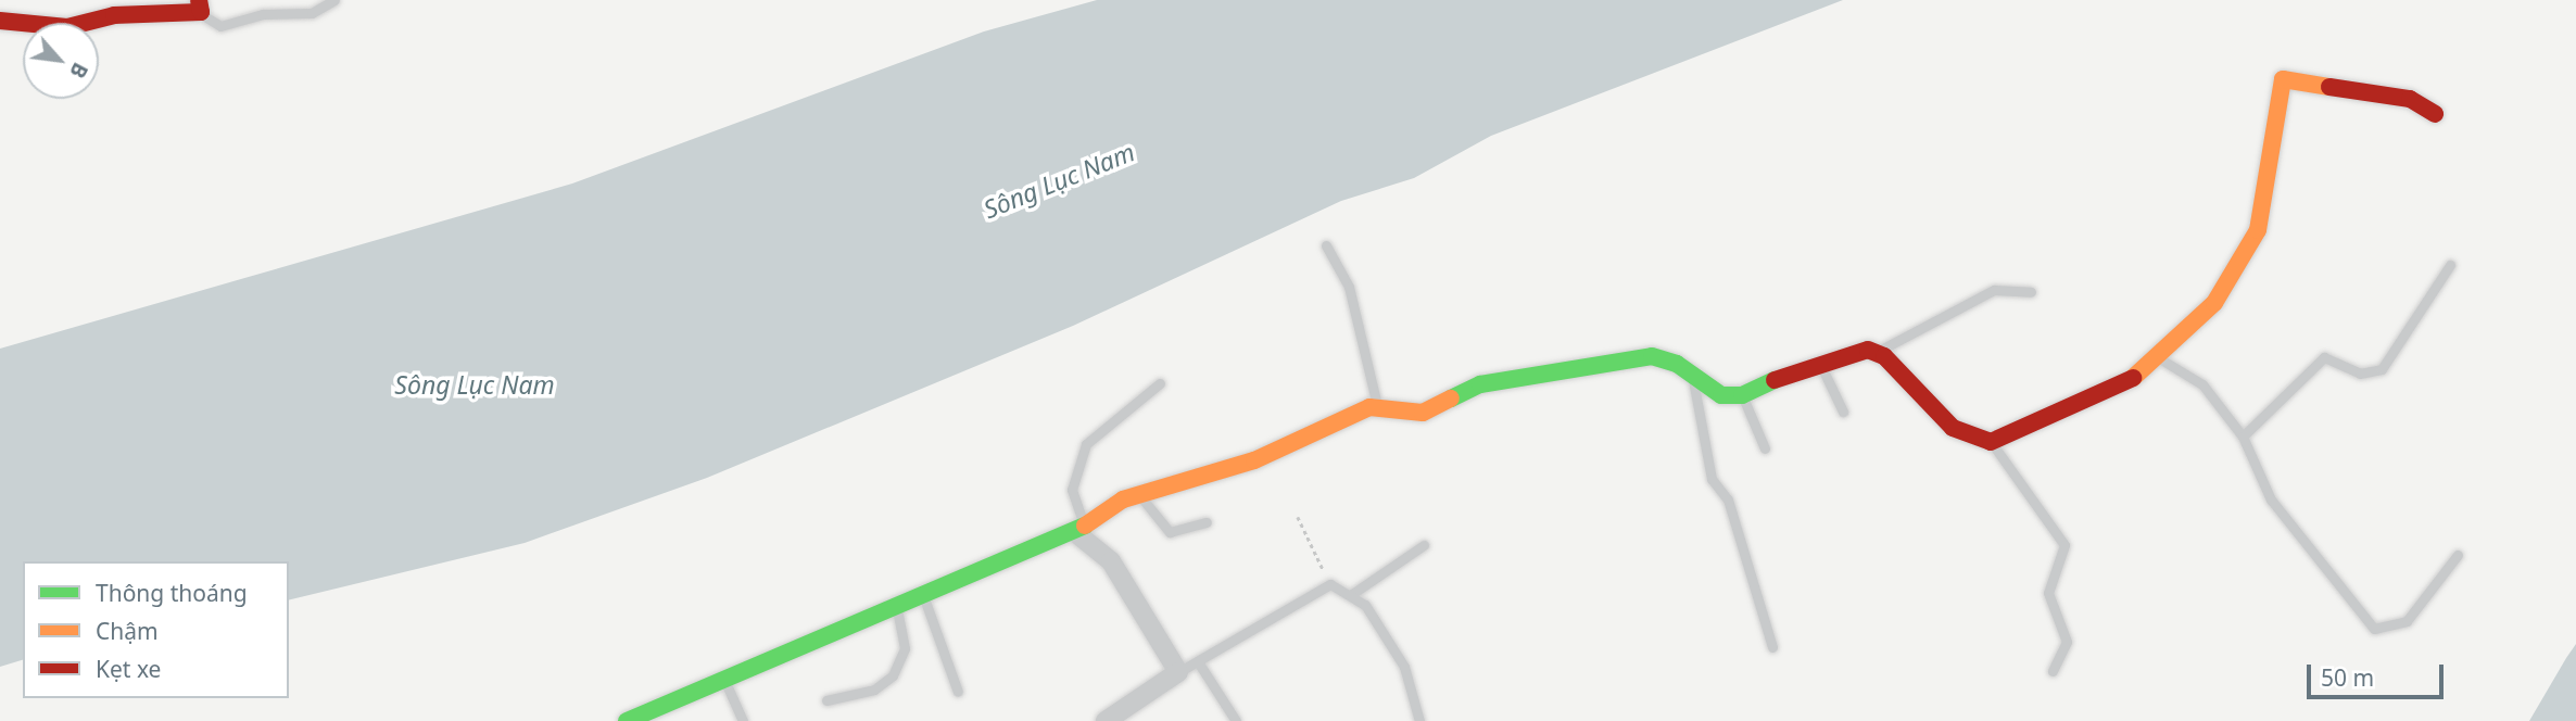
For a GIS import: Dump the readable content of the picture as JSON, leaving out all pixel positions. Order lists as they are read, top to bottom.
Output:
{
  "water": ["Sông Lục Nam"],
  "legend": ["Thông thoáng", "Chậm", "Kẹt xe"],
  "scale_bar": "50 m",
  "north": "bottom right"
}
